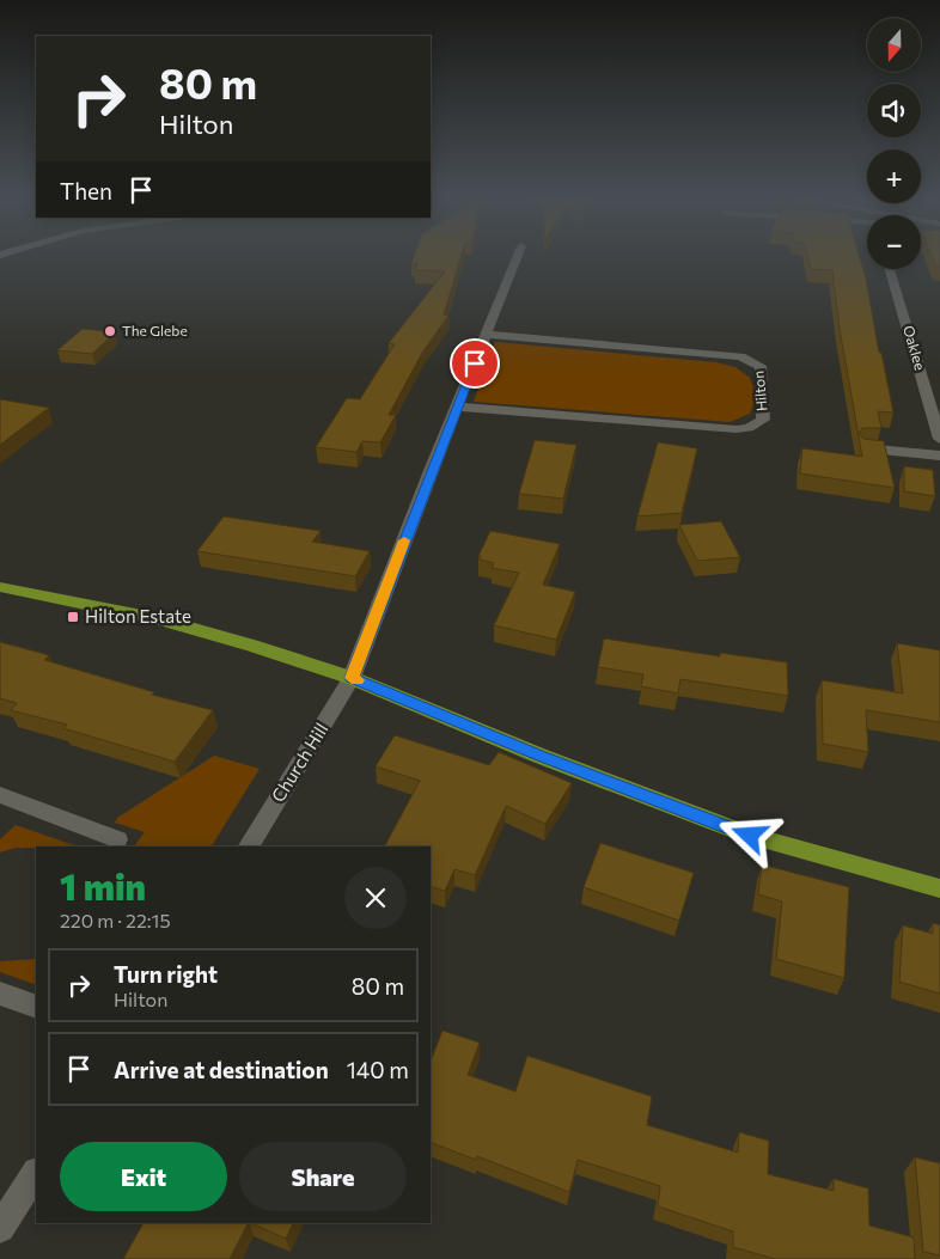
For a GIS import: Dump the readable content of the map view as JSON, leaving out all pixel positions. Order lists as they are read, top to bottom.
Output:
{
  "streets": {
    "street": ["Oaklee", "Hilton", "Church Hill"]
  },
  "places": {
    "other": ["The Glebe"],
    "transit": ["Hilton Estate"]
  },
  "north": "bottom",
  "page": {
    "map_buttons": ["+", "−"],
    "turn": ["80 m", "Hilton"],
    "then": "Then",
    "heading": ["1 min", "220 m · 22:15"],
    "list": [
      {
        "name": "Turn right",
        "note": "Hilton",
        "value": "80 m"
      },
      {
        "name": "Arrive at destination",
        "value": "140 m"
      }
    ],
    "buttons": ["Exit", "Share"]
  }
}
